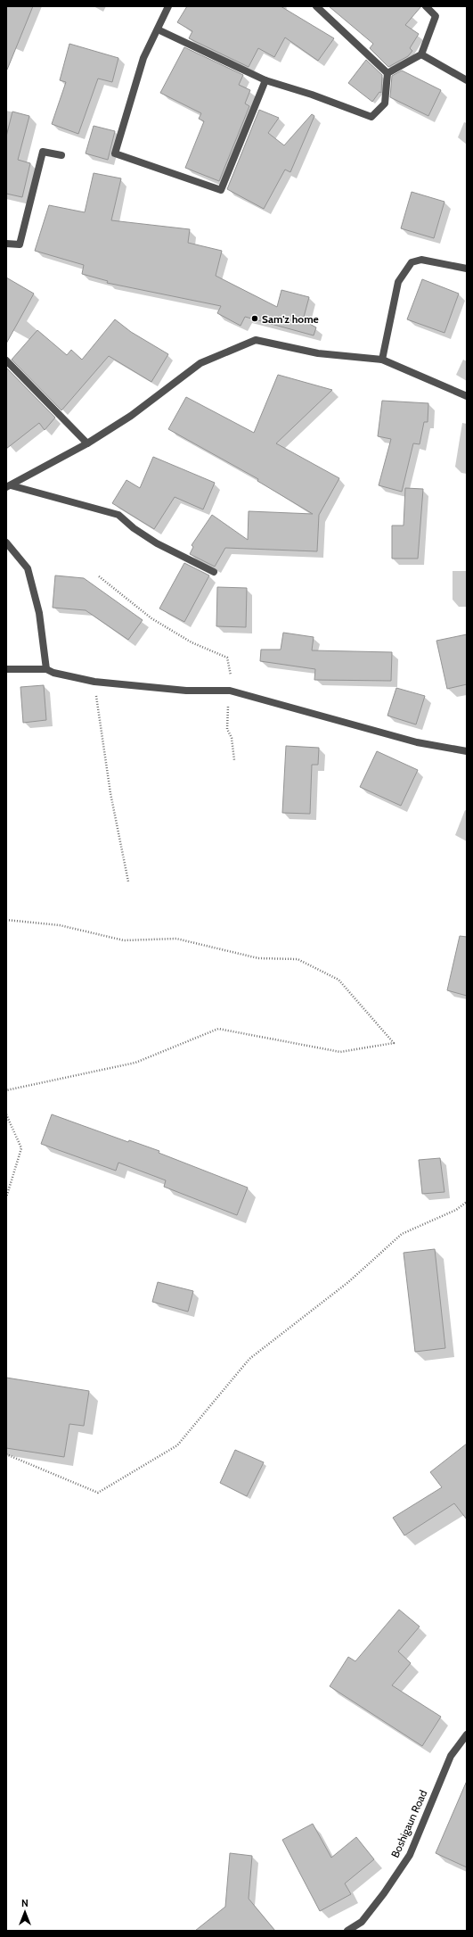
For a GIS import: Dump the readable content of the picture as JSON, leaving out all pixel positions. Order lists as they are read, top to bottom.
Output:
{
  "streets": {
    "street": ["Boshigaun Road"]
  },
  "places": ["Sam'z home"],
  "north": "top"
}
